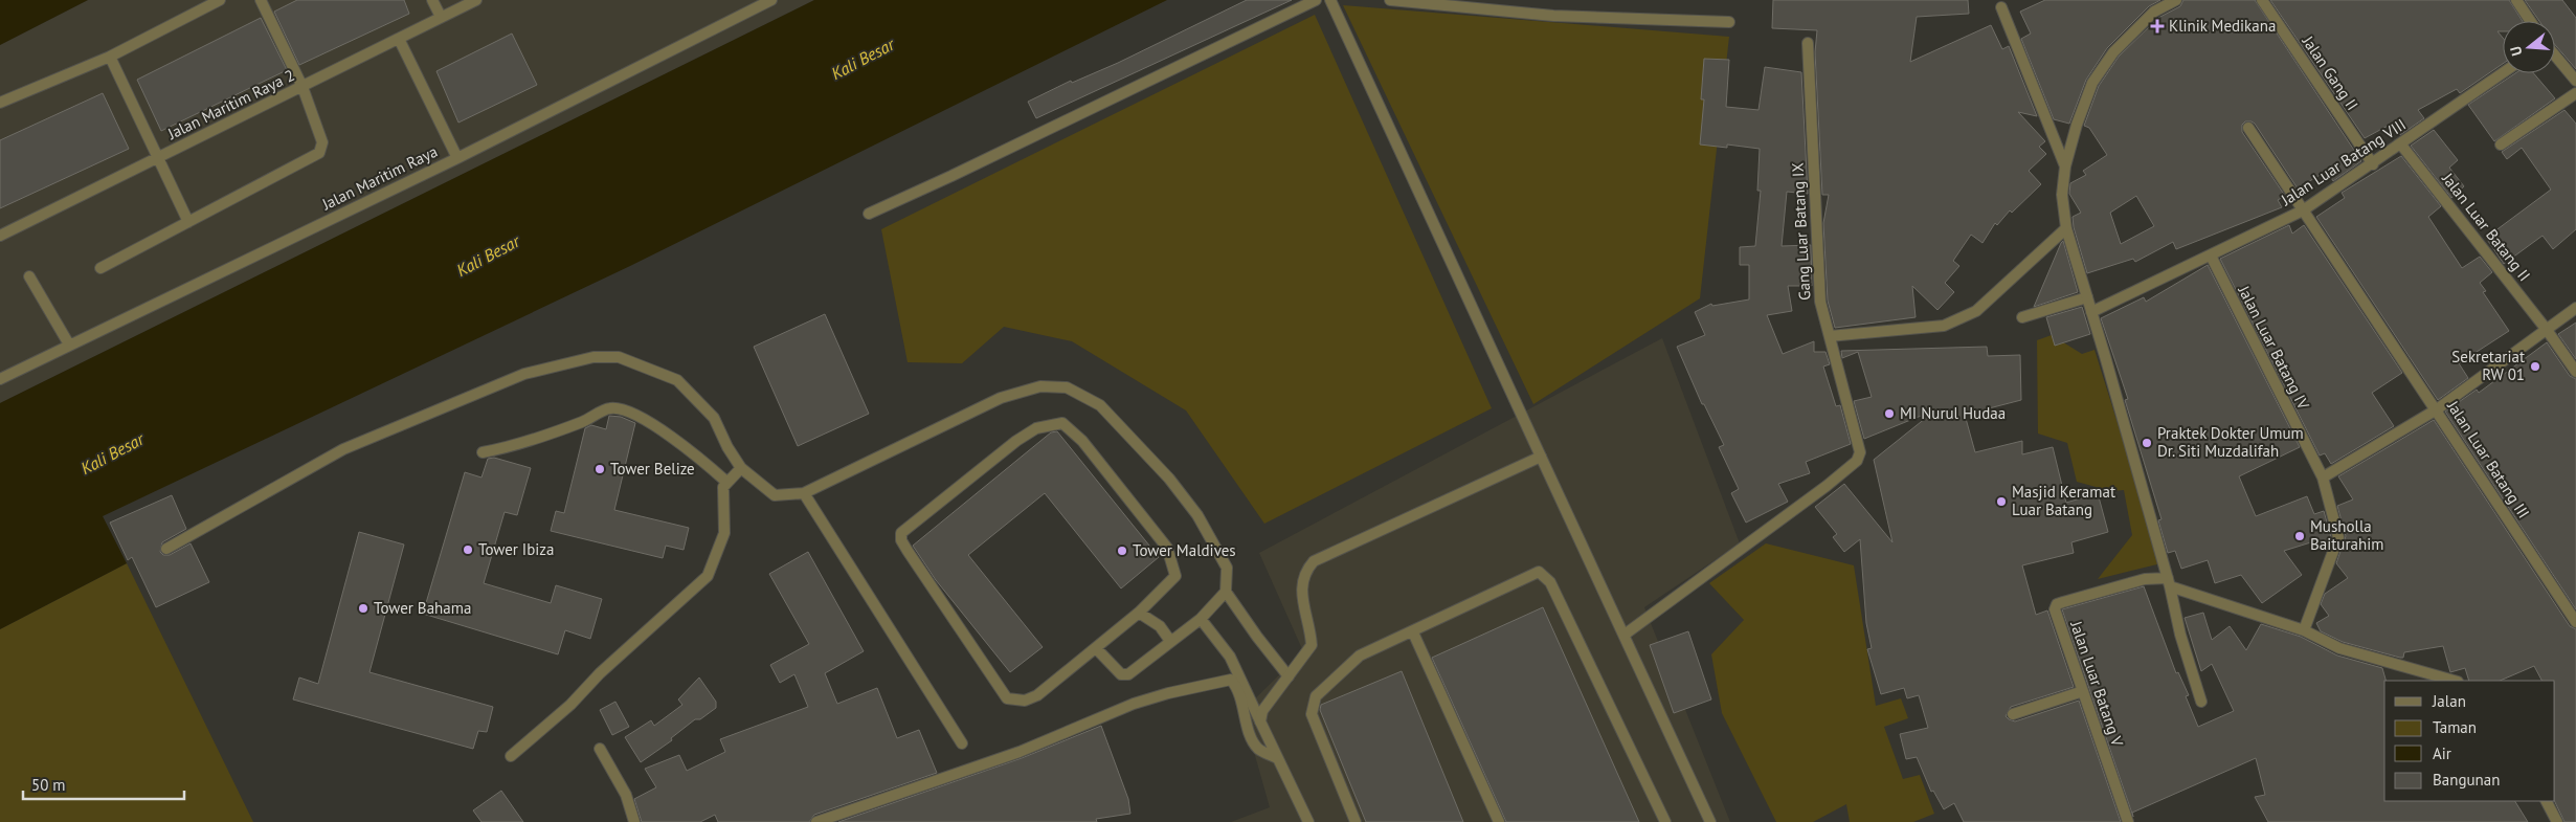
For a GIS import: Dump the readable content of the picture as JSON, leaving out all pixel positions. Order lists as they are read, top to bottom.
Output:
{
  "streets": {
    "street": [
      "Jalan Gang II",
      "Jalan Maritim Raya 2",
      "Jalan Luar Batang VIII",
      "Jalan Maritim Raya",
      "Jalan Luar Batang II",
      "Gang Luar Batang IX",
      "Jalan Luar Batang IV",
      "Jalan Luar Batang III",
      "Jalan Luar Batang V"
    ]
  },
  "crossings": [
    ["Jalan Gang II", "Jalan Luar Batang VIII"],
    ["Jalan Luar Batang VIII", "Jalan Luar Batang II"],
    ["Jalan Luar Batang VIII", "Jalan Luar Batang IV"],
    ["Jalan Luar Batang VIII", "Jalan Luar Batang III"],
    ["Jalan Luar Batang IV", "Jalan Luar Batang V"]
  ],
  "water": ["Kali Besar"],
  "places": {
    "health": ["Klinik Medikana"],
    "other": [
      "Sekretariat RW 01",
      "MI Nurul Hudaa",
      "Praktek Dokter Umum Dr. Siti Muzdalifah",
      "Tower Belize",
      "Masjid Keramat Luar Batang",
      "Musholla Baiturahim",
      "Tower Ibiza",
      "Tower Maldives",
      "Tower Bahama"
    ]
  },
  "legend": [
    "Jalan",
    "Taman",
    "Air",
    "Bangunan"
  ],
  "scale_bar": "50 m",
  "north": "left"
}
